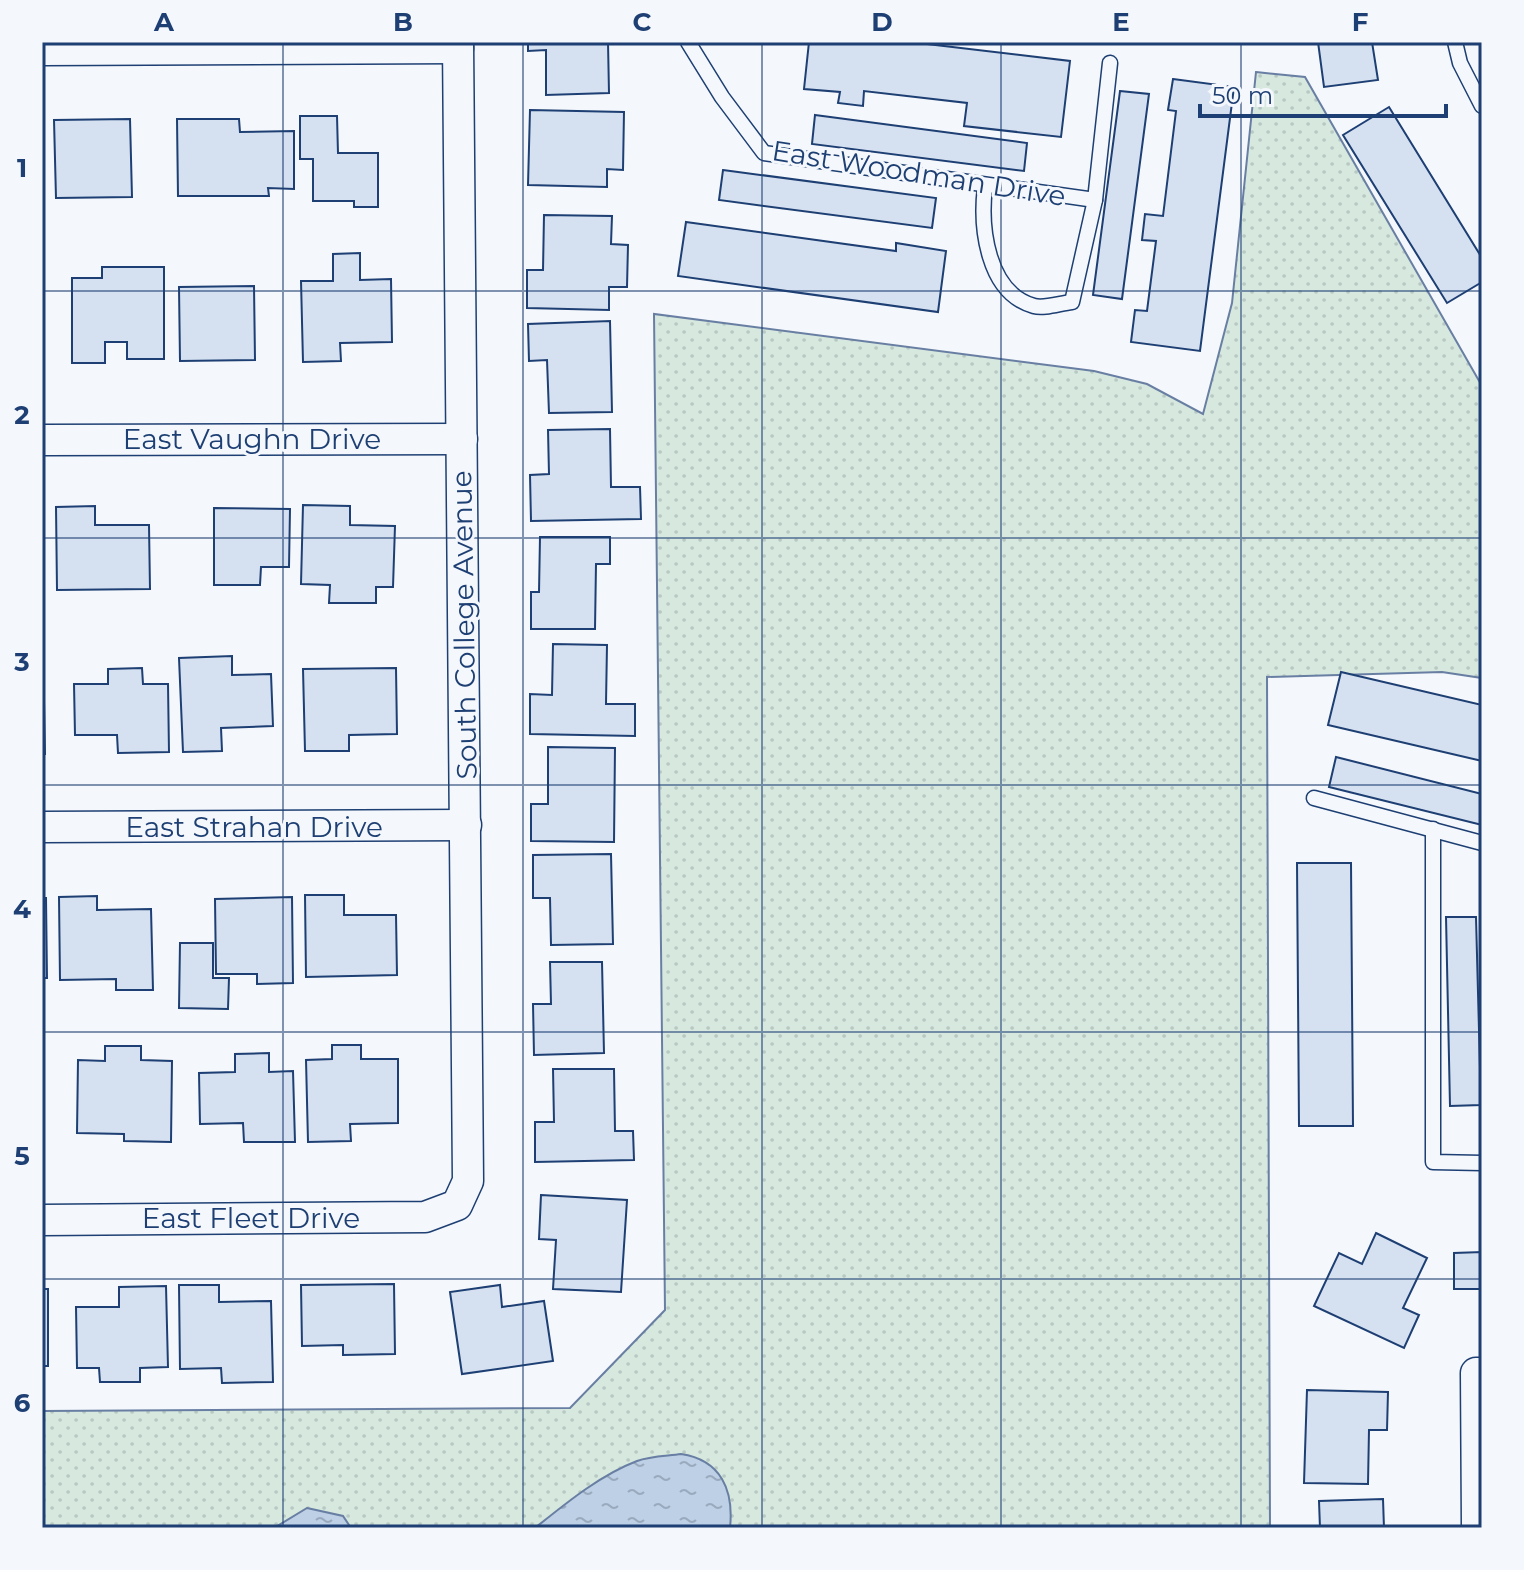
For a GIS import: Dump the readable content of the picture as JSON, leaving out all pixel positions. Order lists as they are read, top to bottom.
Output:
{
  "streets": {
    "street": [
      "East Vaughn Drive",
      "South College Avenue",
      "East Strahan Drive",
      "East Fleet Drive"
    ],
    "lane": ["East Woodman Drive"]
  },
  "crossings": [
    ["East Vaughn Drive", "South College Avenue"],
    ["South College Avenue", "East Strahan Drive"],
    ["South College Avenue", "East Fleet Drive"]
  ],
  "scale_bar": "50 m",
  "grid": {
    "columns": [
      "A",
      "B",
      "C",
      "D",
      "E",
      "F"
    ],
    "rows": [
      "1",
      "2",
      "3",
      "4",
      "5",
      "6"
    ]
  }
}
